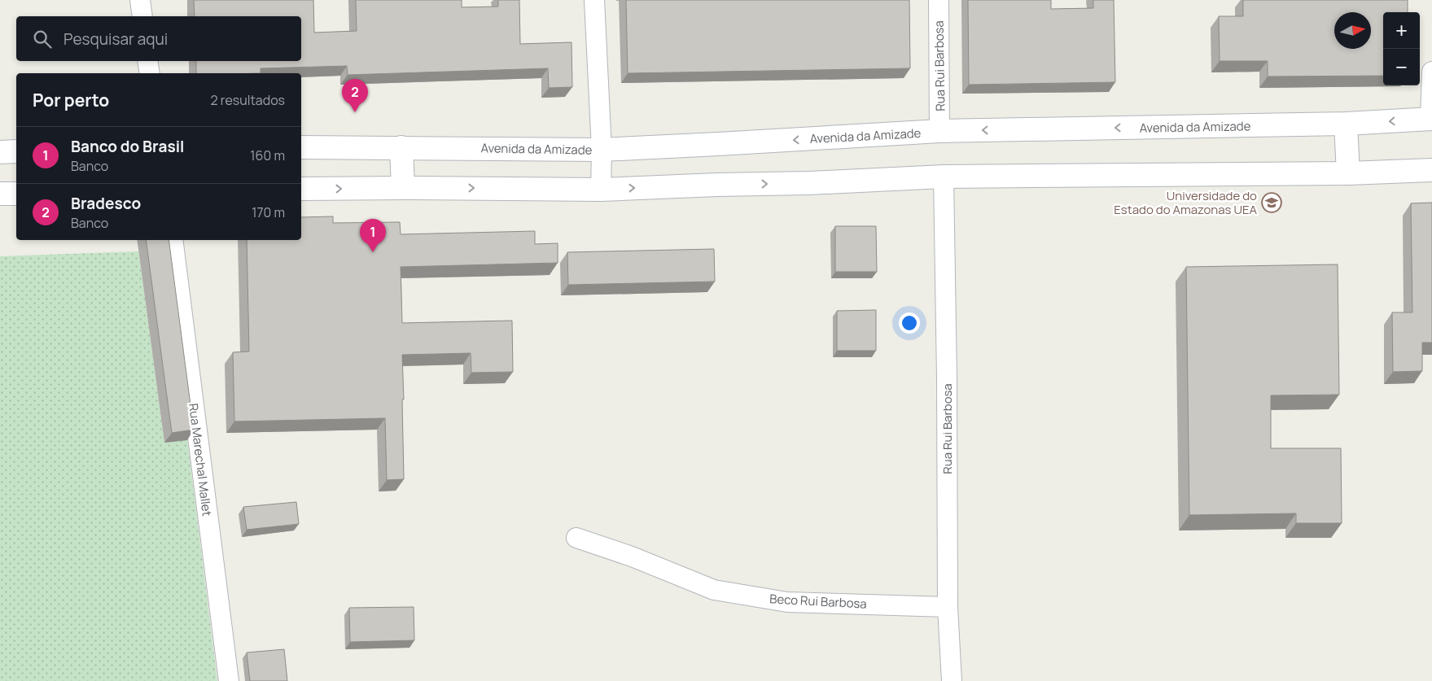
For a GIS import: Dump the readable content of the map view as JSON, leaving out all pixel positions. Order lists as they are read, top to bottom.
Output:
{
  "streets": {
    "main road": ["Avenida da Amizade"],
    "street": ["Rua Rui Barbosa", "Rua Marechal Mallet", "Beco Rui Barbosa"]
  },
  "crossings": [
    ["Rua Rui Barbosa", "Avenida da Amizade"],
    ["Rua Rui Barbosa", "Beco Rui Barbosa"]
  ],
  "places": {
    "school or university": ["Universidade do Estado do Amazonas UEA"]
  },
  "north": "right",
  "page": {
    "map_buttons": ["+", "−"],
    "search": "Pesquisar aqui",
    "heading": ["Por perto", "2 resultados"],
    "pins": ["2", "1"],
    "list": [
      {
        "mark": "1",
        "name": "Banco do Brasil",
        "note": "Banco",
        "value": "160 m"
      },
      {
        "mark": "2",
        "name": "Bradesco",
        "note": "Banco",
        "value": "170 m"
      }
    ]
  }
}
